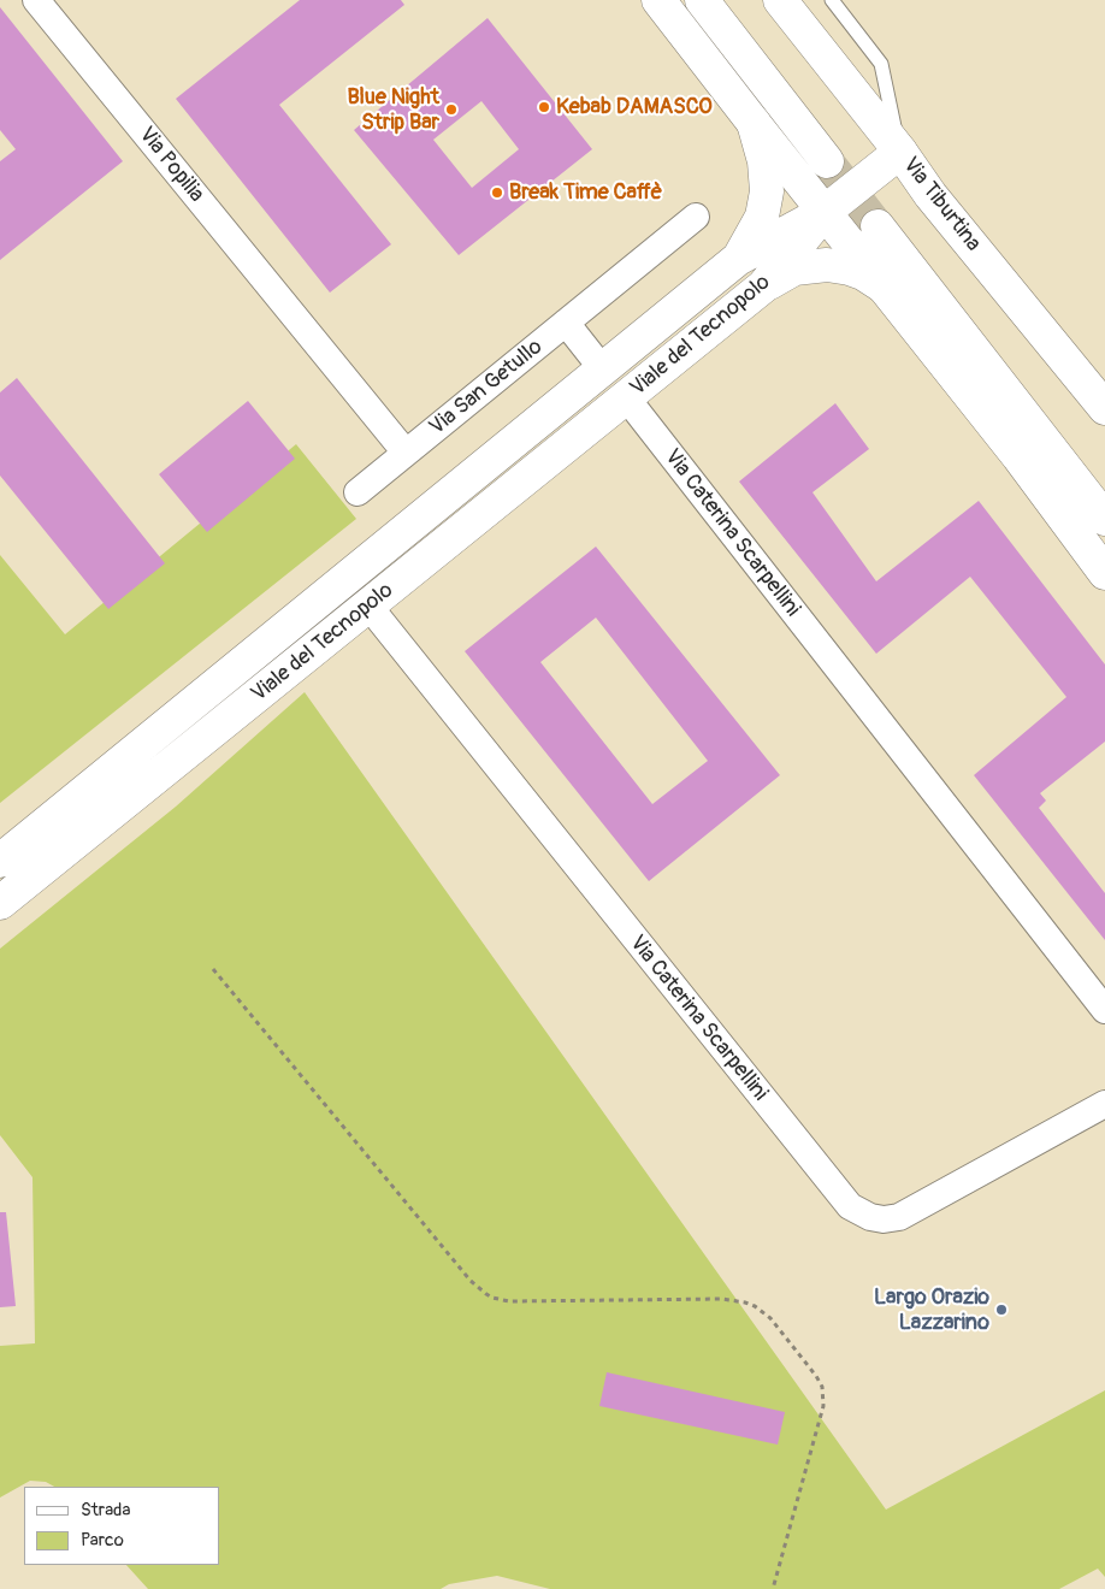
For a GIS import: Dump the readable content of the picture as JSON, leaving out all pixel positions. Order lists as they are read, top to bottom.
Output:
{
  "streets": {
    "main road": ["Via Tiburtina", "Viale del Tecnopolo"],
    "street": ["Via Popilia", "Via San Getullo", "Via Caterina Scarpellini"]
  },
  "crossings": [
    ["Via Popilia", "Via San Getullo"],
    ["Viale del Tecnopolo", "Via Caterina Scarpellini"]
  ],
  "places": [
    "Kebab DAMASCO",
    "Blue Night Strip Bar",
    "Break Time Caffè",
    "Largo Orazio Lazzarino"
  ],
  "legend": ["Strada", "Parco"]
}
